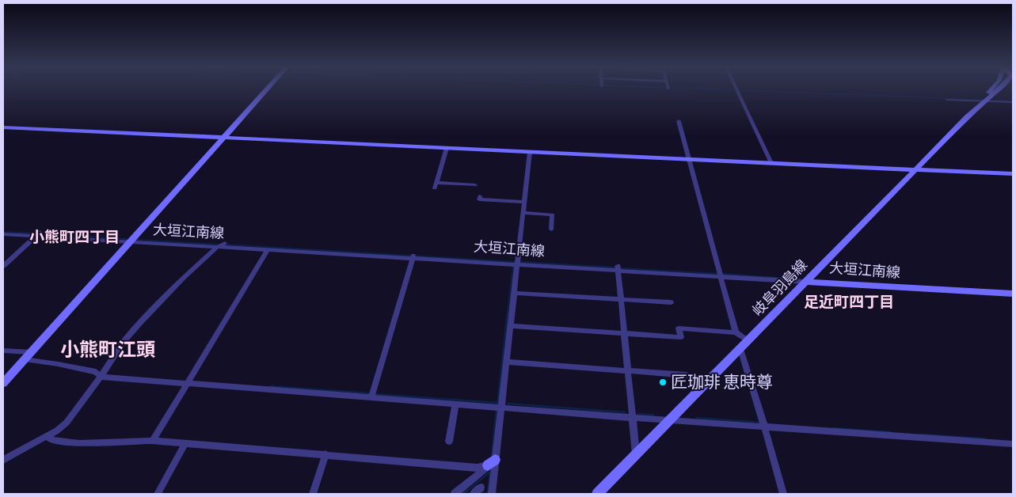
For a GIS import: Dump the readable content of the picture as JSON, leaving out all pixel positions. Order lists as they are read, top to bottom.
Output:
{
  "streets": {
    "street": ["大垣江南線", "岐阜羽島線"]
  },
  "crossings": [
    ["大垣江南線", "岐阜羽島線"]
  ],
  "districts": ["小熊町四丁目", "足近町四丁目", "小熊町江頭"],
  "places": ["匠珈琲 恵時尊"]
}
